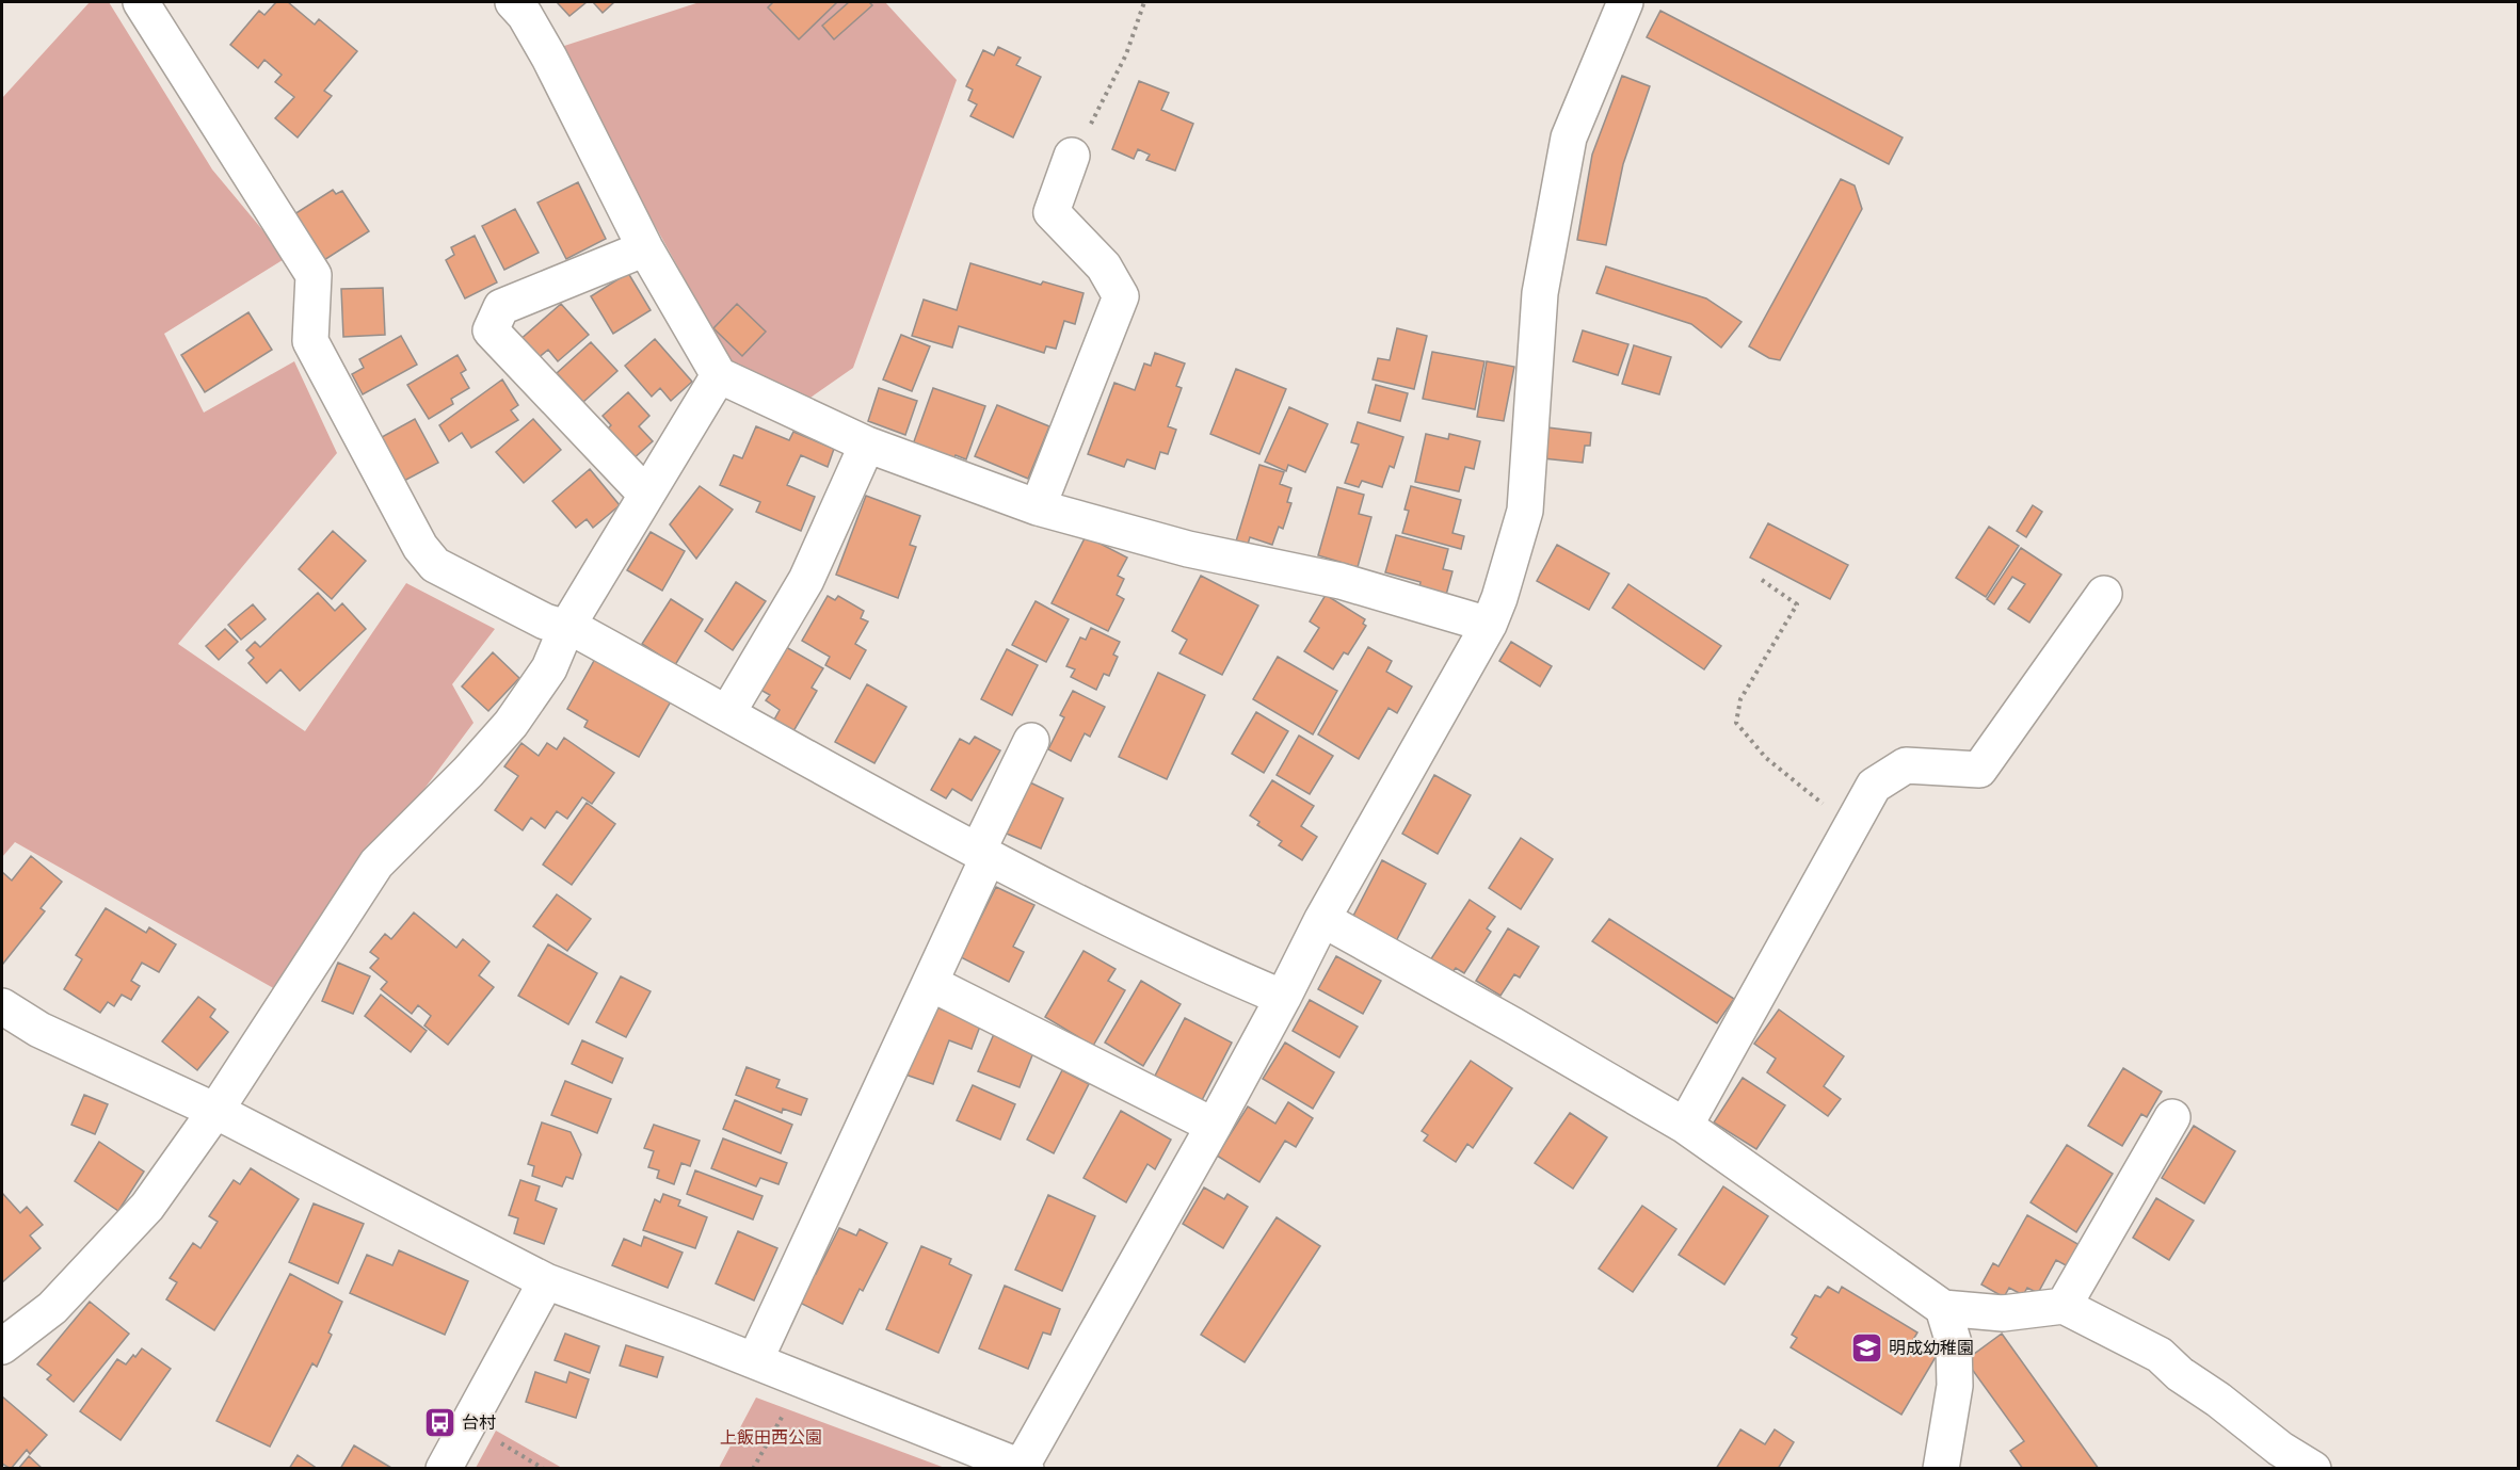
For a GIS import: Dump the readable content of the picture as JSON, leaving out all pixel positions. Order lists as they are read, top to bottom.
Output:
{
  "parks": ["上飯田西公園"],
  "places": {
    "school or university": ["明成幼稚園"],
    "bus stop": ["台村"]
  }
}
